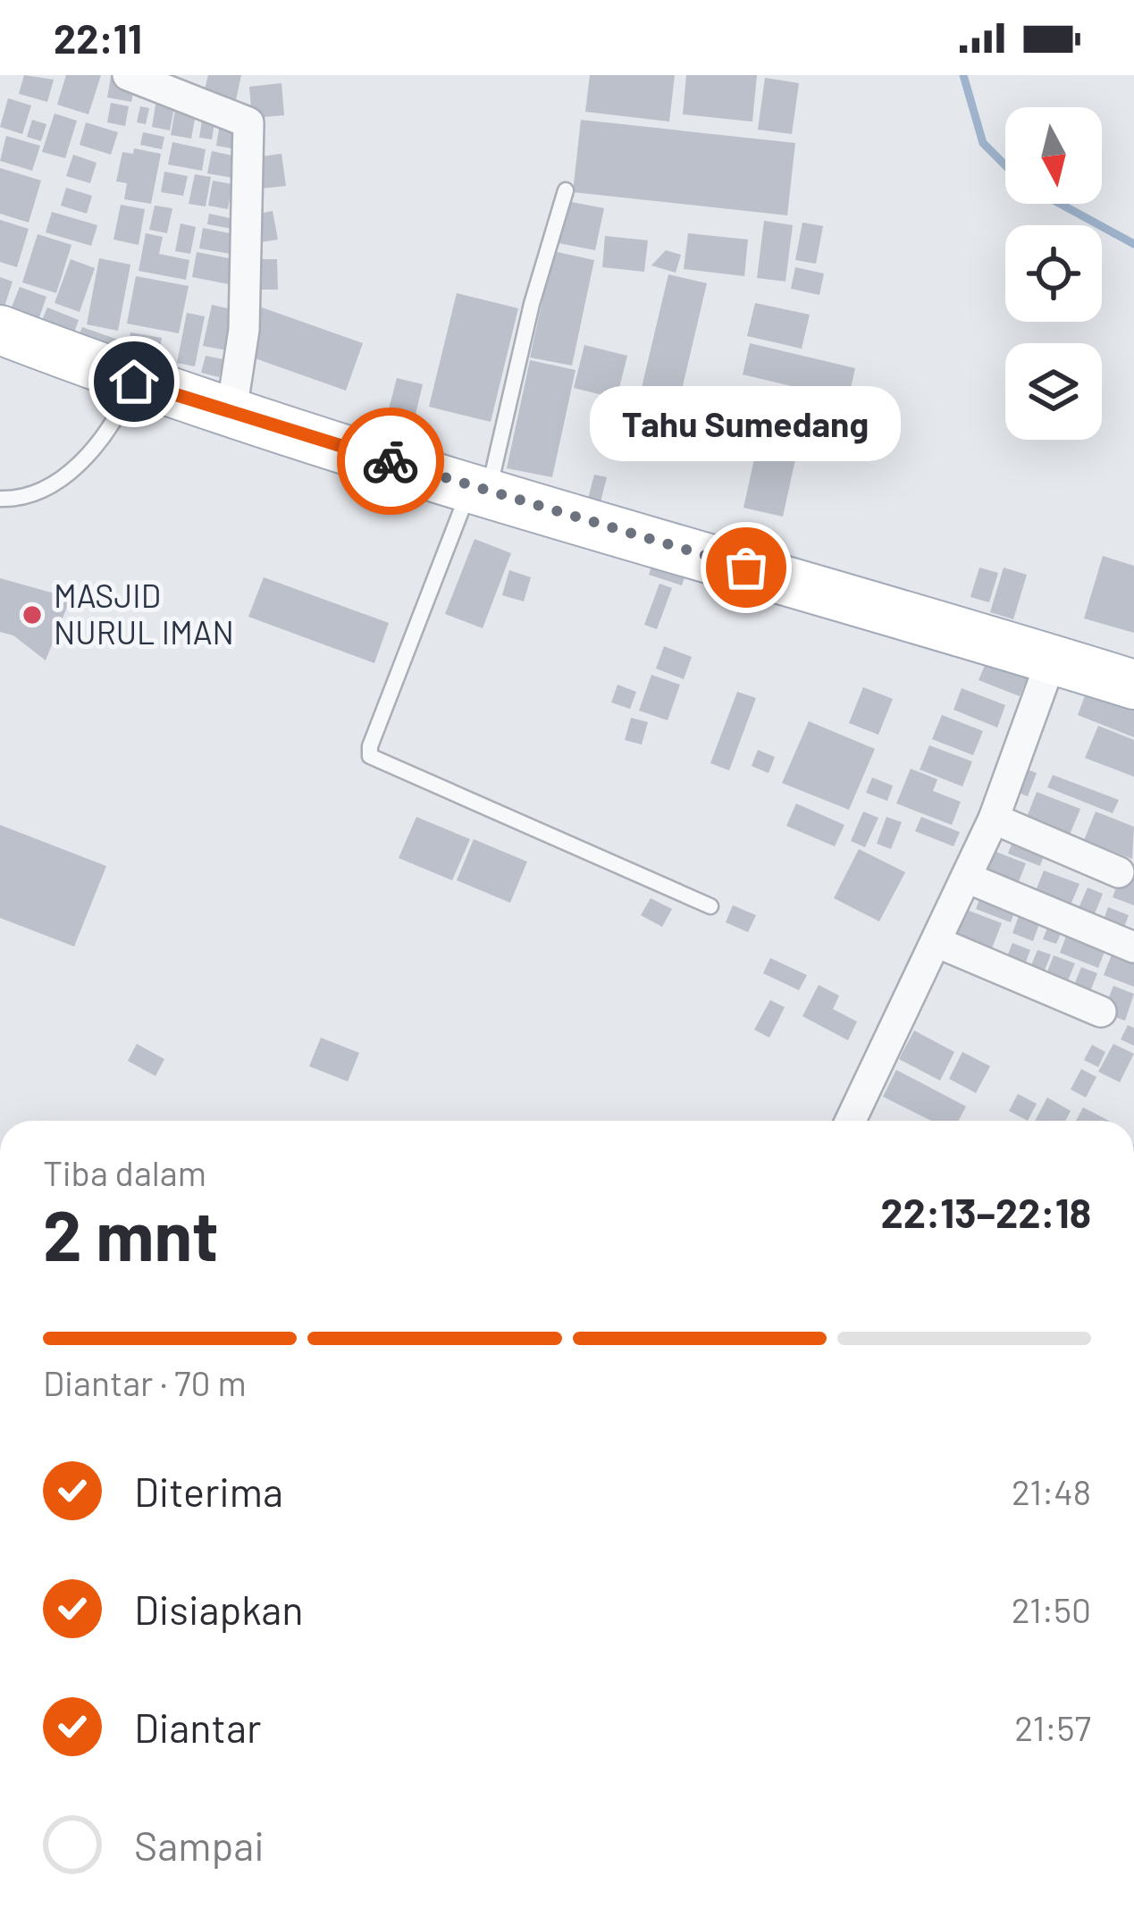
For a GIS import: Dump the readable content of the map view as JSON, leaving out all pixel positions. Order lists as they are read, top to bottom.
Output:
{
  "places": ["Tahu Sumedang", "MASJID NURUL IMAN"],
  "north": "bottom",
  "page": {
    "status": "22:11",
    "bubble": "Tahu Sumedang",
    "heading": ["2 mnt", "Tiba dalam", "22:13–22:18"],
    "bar": "Diantar · 70 m",
    "list": [
      ["Diterima", "21:48"],
      ["Disiapkan", "21:50"],
      ["Diantar", "21:57"],
      "Sampai"
    ]
  }
}
